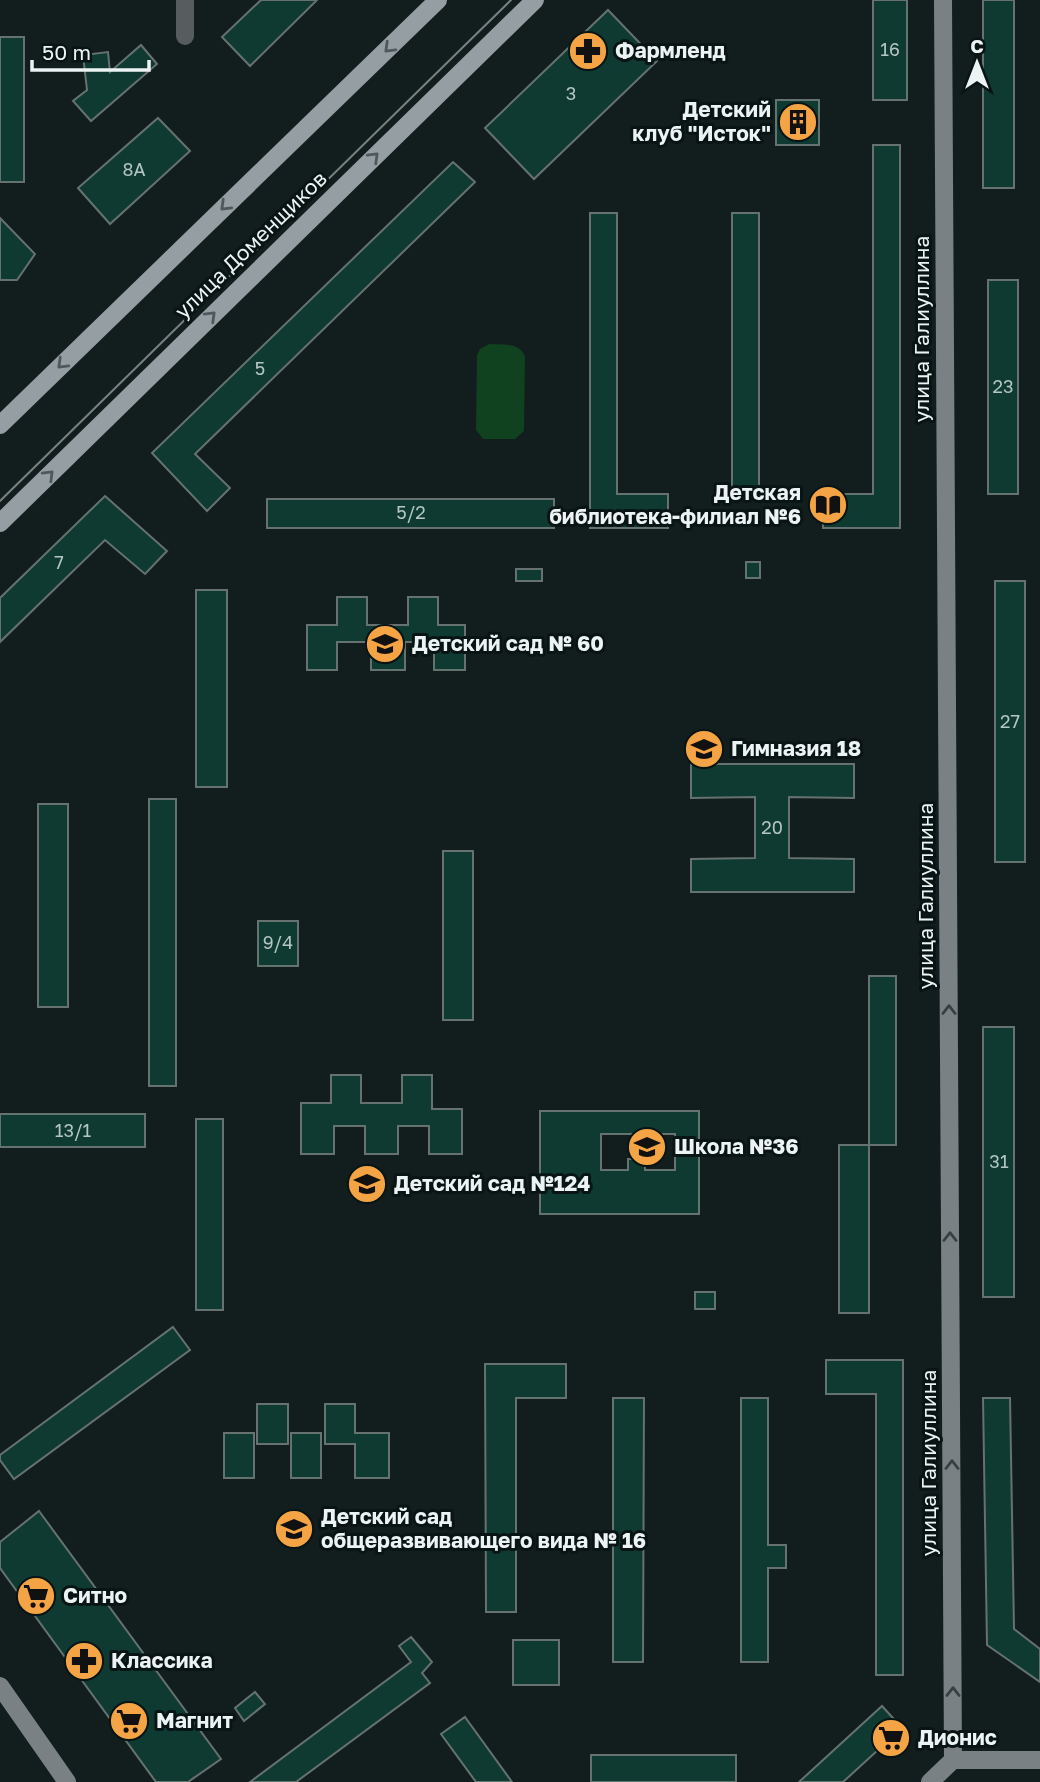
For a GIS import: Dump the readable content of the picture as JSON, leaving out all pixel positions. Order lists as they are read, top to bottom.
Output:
{
  "streets": {
    "main road": ["улица Доменщиков"],
    "street": ["улица Галиуллина"]
  },
  "one_way": ["улица Галиуллина"],
  "places": {
    "pharmacy": ["Фармленд", "Классика"],
    "building": ["Детский клуб \"Исток\""],
    "library": ["Детская библиотека-филиал №6"],
    "school or university": [
      "Детский сад № 60",
      "Гимназия 18",
      "Школа №36",
      "Детский сад №124",
      "Детский сад общеразвивающего вида № 16"
    ],
    "supermarket": ["Ситно", "Магнит", "Дионис"]
  },
  "house_numbers": [
    "16",
    "3",
    "8А",
    "5",
    "23",
    "5/2",
    "7",
    "27",
    "20",
    "9/4",
    "13/1",
    "31"
  ],
  "scale_bar": "50 m",
  "north": "top"
}
